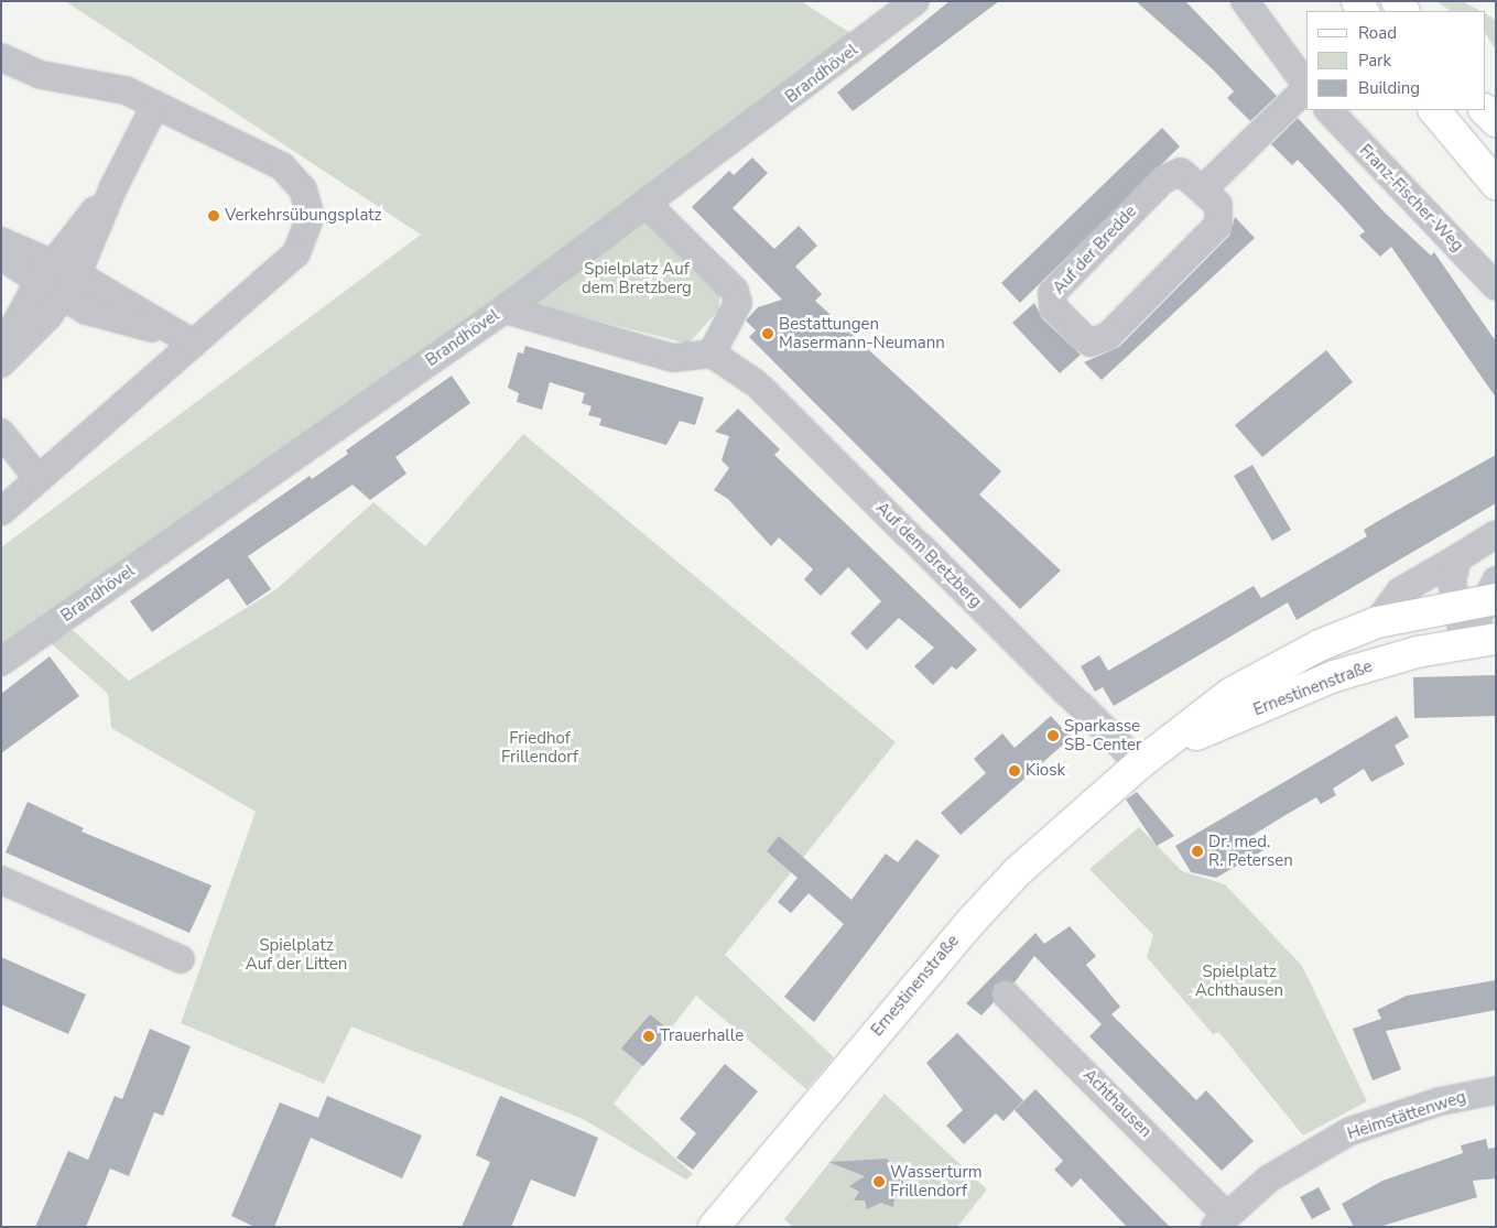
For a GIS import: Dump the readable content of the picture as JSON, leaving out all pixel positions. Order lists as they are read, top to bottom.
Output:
{
  "streets": {
    "main road": ["Ernestinenstraße"],
    "street": [
      "Brandhövel",
      "Franz-Fischer-Weg",
      "Auf der Bredde",
      "Auf dem Bretzberg",
      "Achthausen",
      "Heimstättenweg"
    ]
  },
  "crossings": [
    ["Auf dem Bretzberg", "Ernestinenstraße"],
    ["Achthausen", "Heimstättenweg"]
  ],
  "parks": [
    "Spielplatz Auf dem Bretzberg",
    "Friedhof Frillendorf",
    "Spielplatz Auf der Litten",
    "Spielplatz Achthausen"
  ],
  "places": [
    "Verkehrsübungsplatz",
    "Bestattungen Masermann-Neumann",
    "Sparkasse SB-Center",
    "Kiosk",
    "Dr. med. R. Petersen",
    "Trauerhalle",
    "Wasserturm Frillendorf"
  ],
  "legend": ["Road", "Park", "Building"]
}
